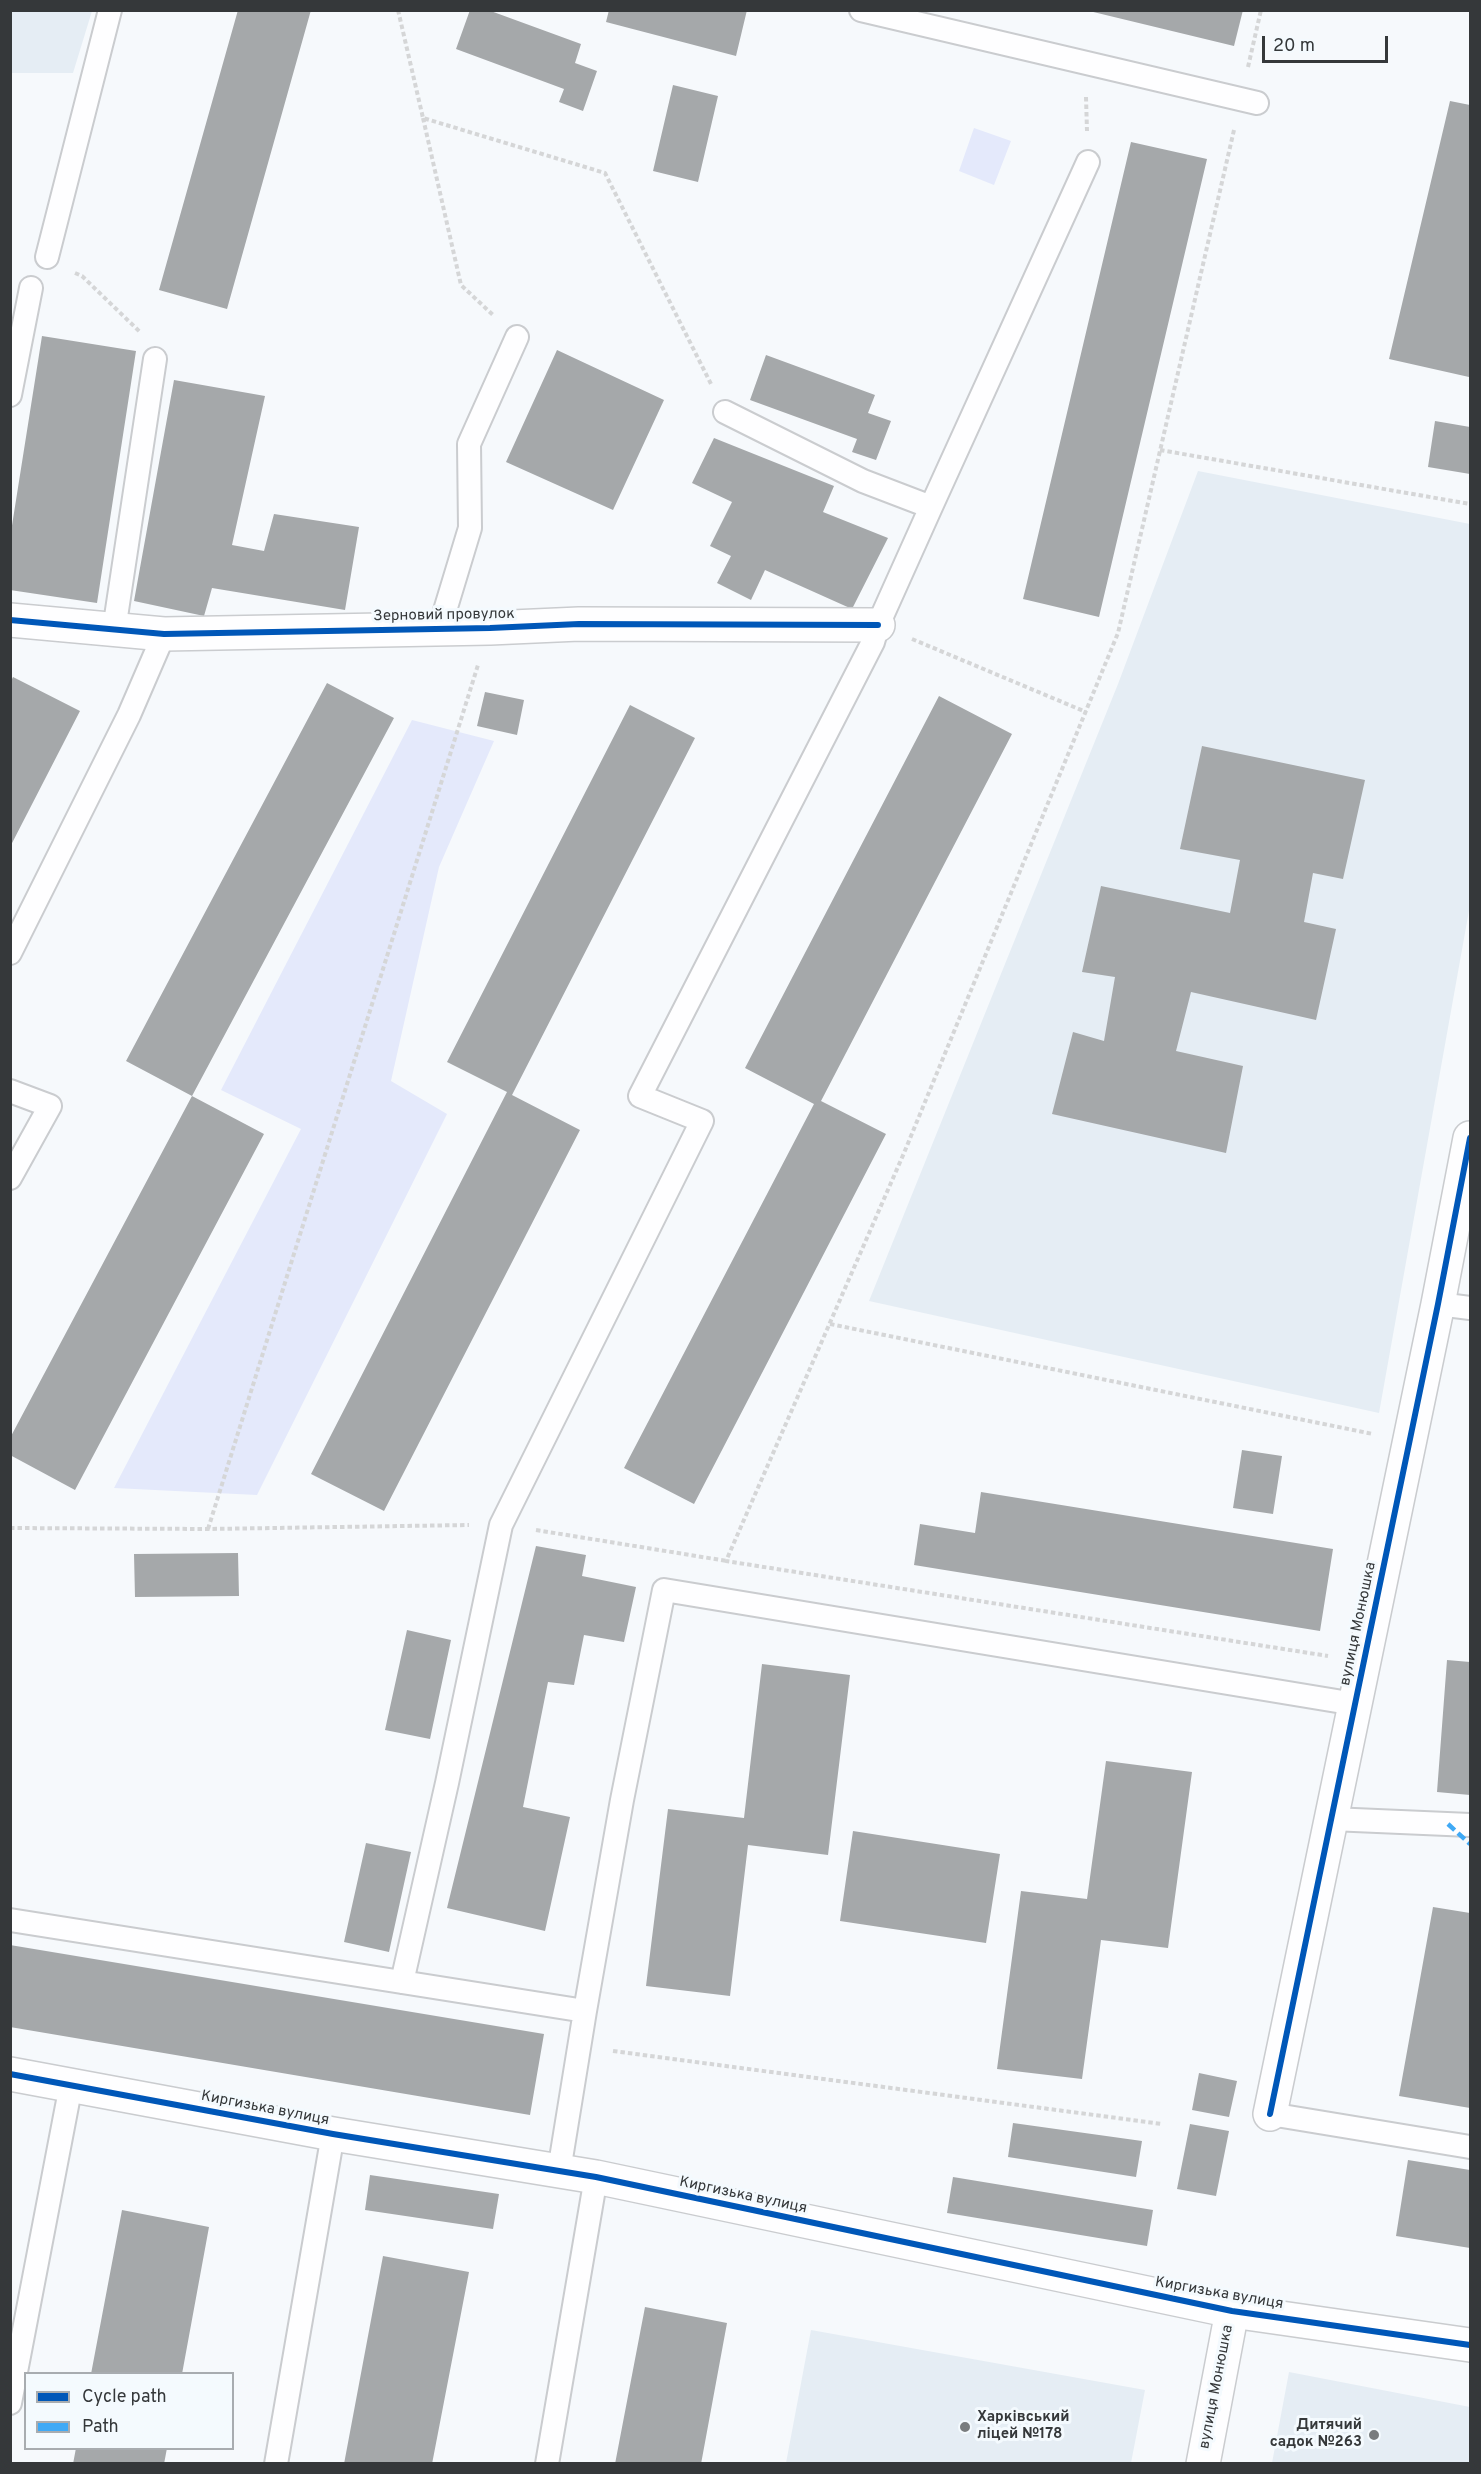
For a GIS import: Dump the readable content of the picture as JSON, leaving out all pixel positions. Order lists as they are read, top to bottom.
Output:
{
  "streets": {
    "street": ["Зерновий провулок", "вулиця Монюшка", "Киргизька вулиця"]
  },
  "crossings": [
    ["вулиця Монюшка", "Киргизька вулиця"]
  ],
  "places": ["Харківський ліцей №178", "Дитячий садок №263"],
  "legend": ["Cycle path", "Path"],
  "scale_bar": "20 m"
}
